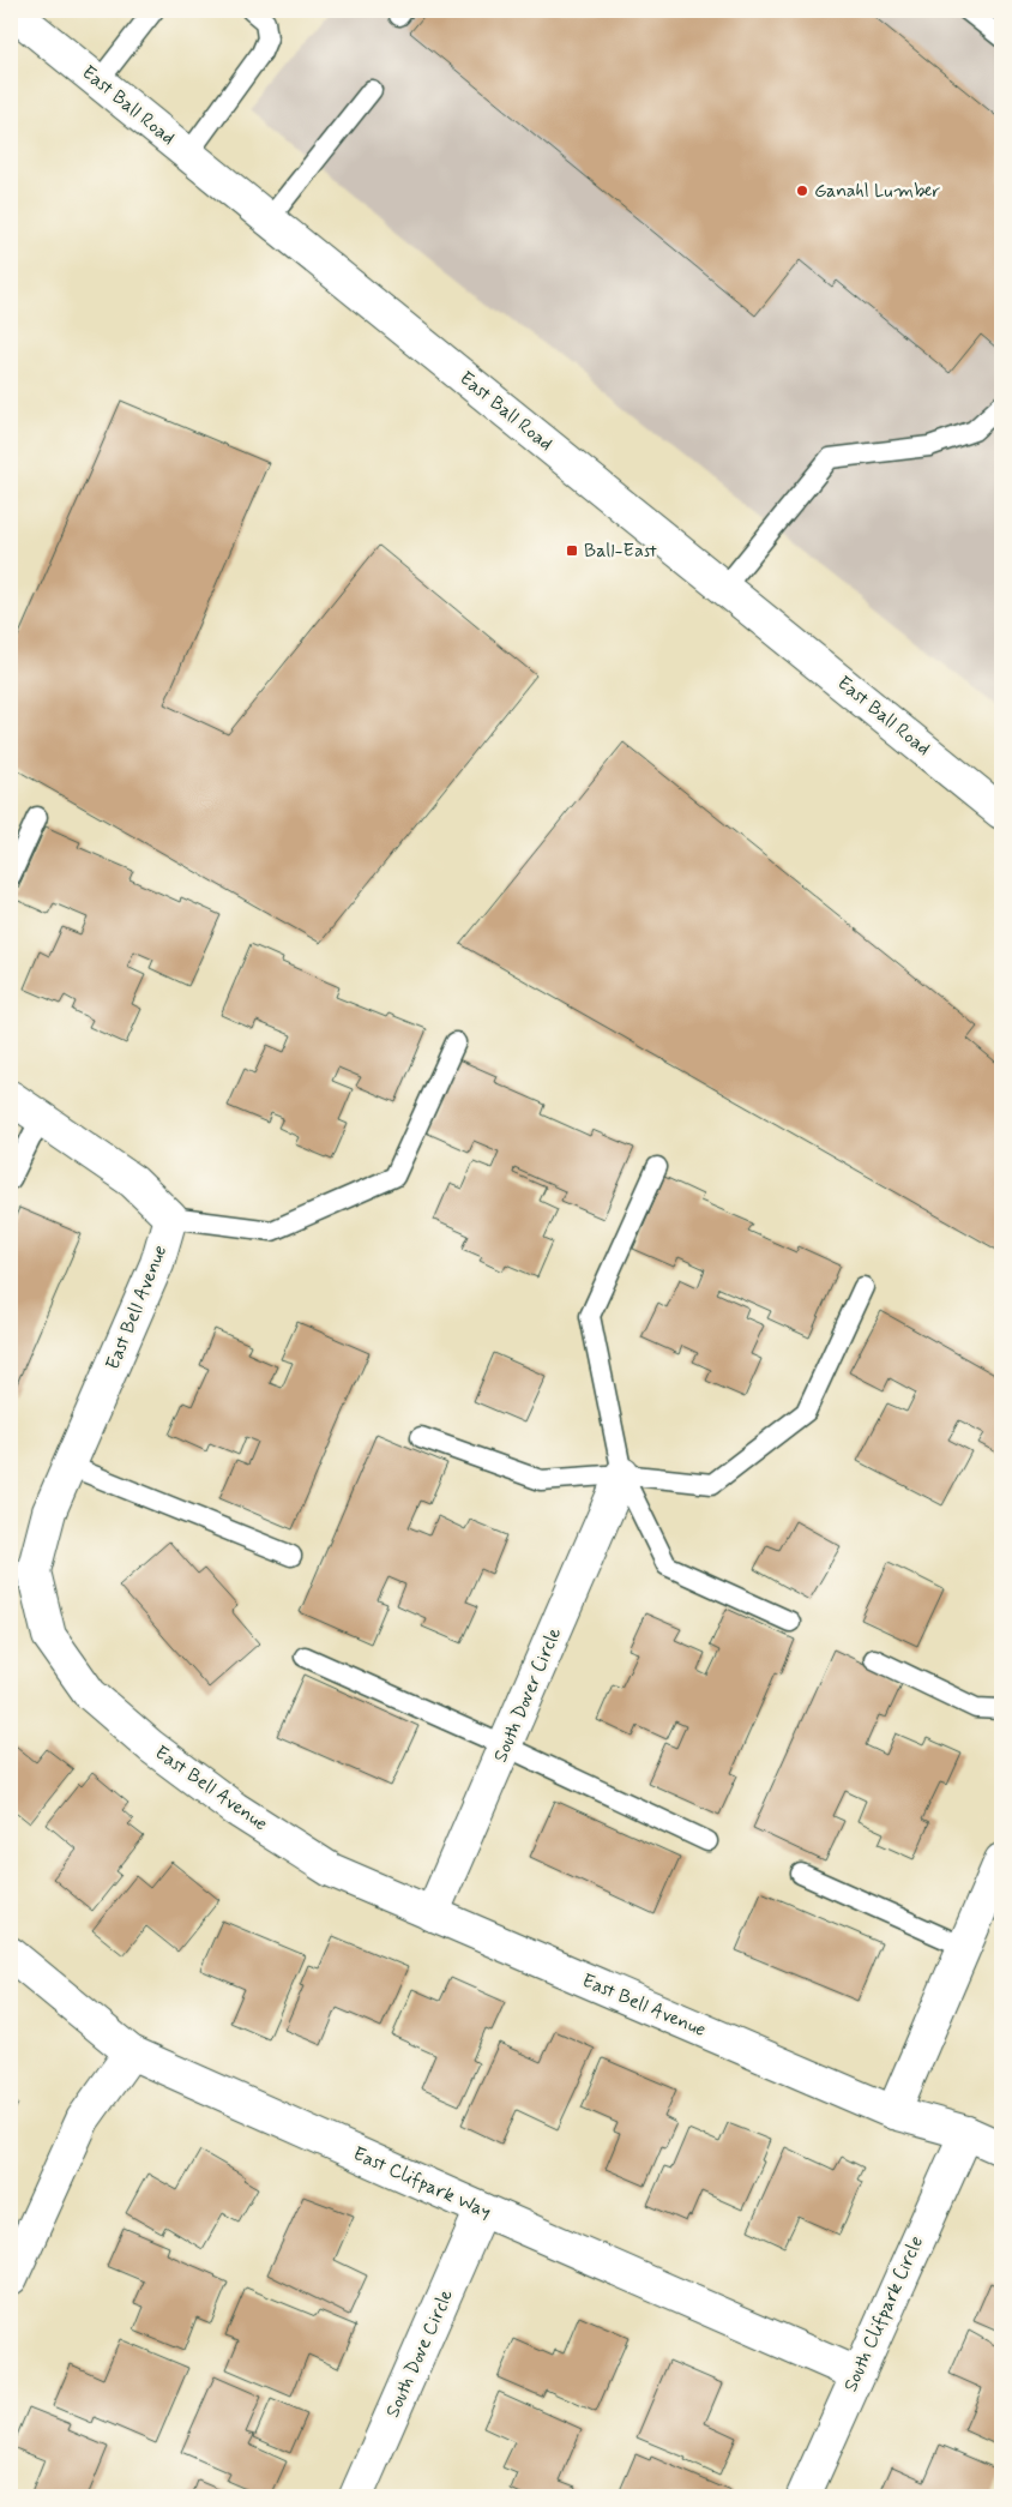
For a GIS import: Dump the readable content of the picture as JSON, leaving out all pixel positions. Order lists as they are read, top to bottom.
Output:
{
  "streets": {
    "street": [
      "East Ball Road",
      "East Bell Avenue",
      "South Dover Circle",
      "East Clifpark Way",
      "South Clifpark Circle",
      "South Dove Circle"
    ]
  },
  "crossings": [
    ["East Bell Avenue", "South Dover Circle"],
    ["East Bell Avenue", "South Clifpark Circle"],
    ["East Clifpark Way", "South Clifpark Circle"],
    ["East Clifpark Way", "South Dove Circle"]
  ],
  "places": {
    "other": ["Ganahl Lumber"],
    "transit": ["Ball-East"]
  }
}
